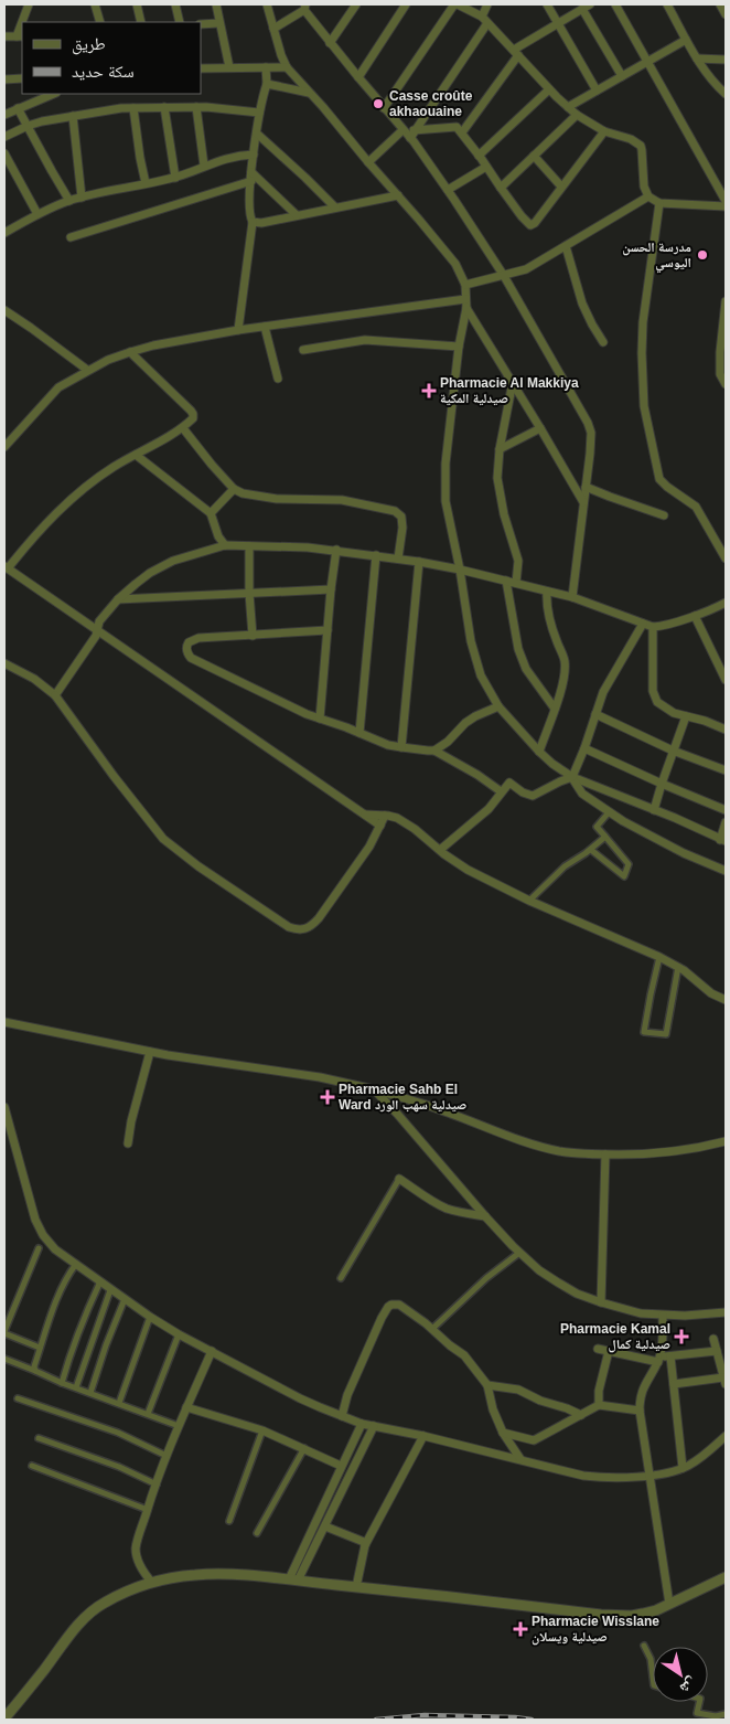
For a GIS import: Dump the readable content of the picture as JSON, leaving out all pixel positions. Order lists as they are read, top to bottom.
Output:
{
  "places": {
    "other": ["Casse croûte akhaouaine", "مدرسة الحسن اليوسي"],
    "health": [
      "Pharmacie Al Makkiya صيدلية المكية",
      "Pharmacie Sahb El Ward صيدلية سهب الورد",
      "Pharmacie Kamal صيدلية كمال",
      "Pharmacie Wisslane صيدلية ويسلان"
    ]
  },
  "legend": ["طريق", "سكة حديد"],
  "north": "bottom right"
}
